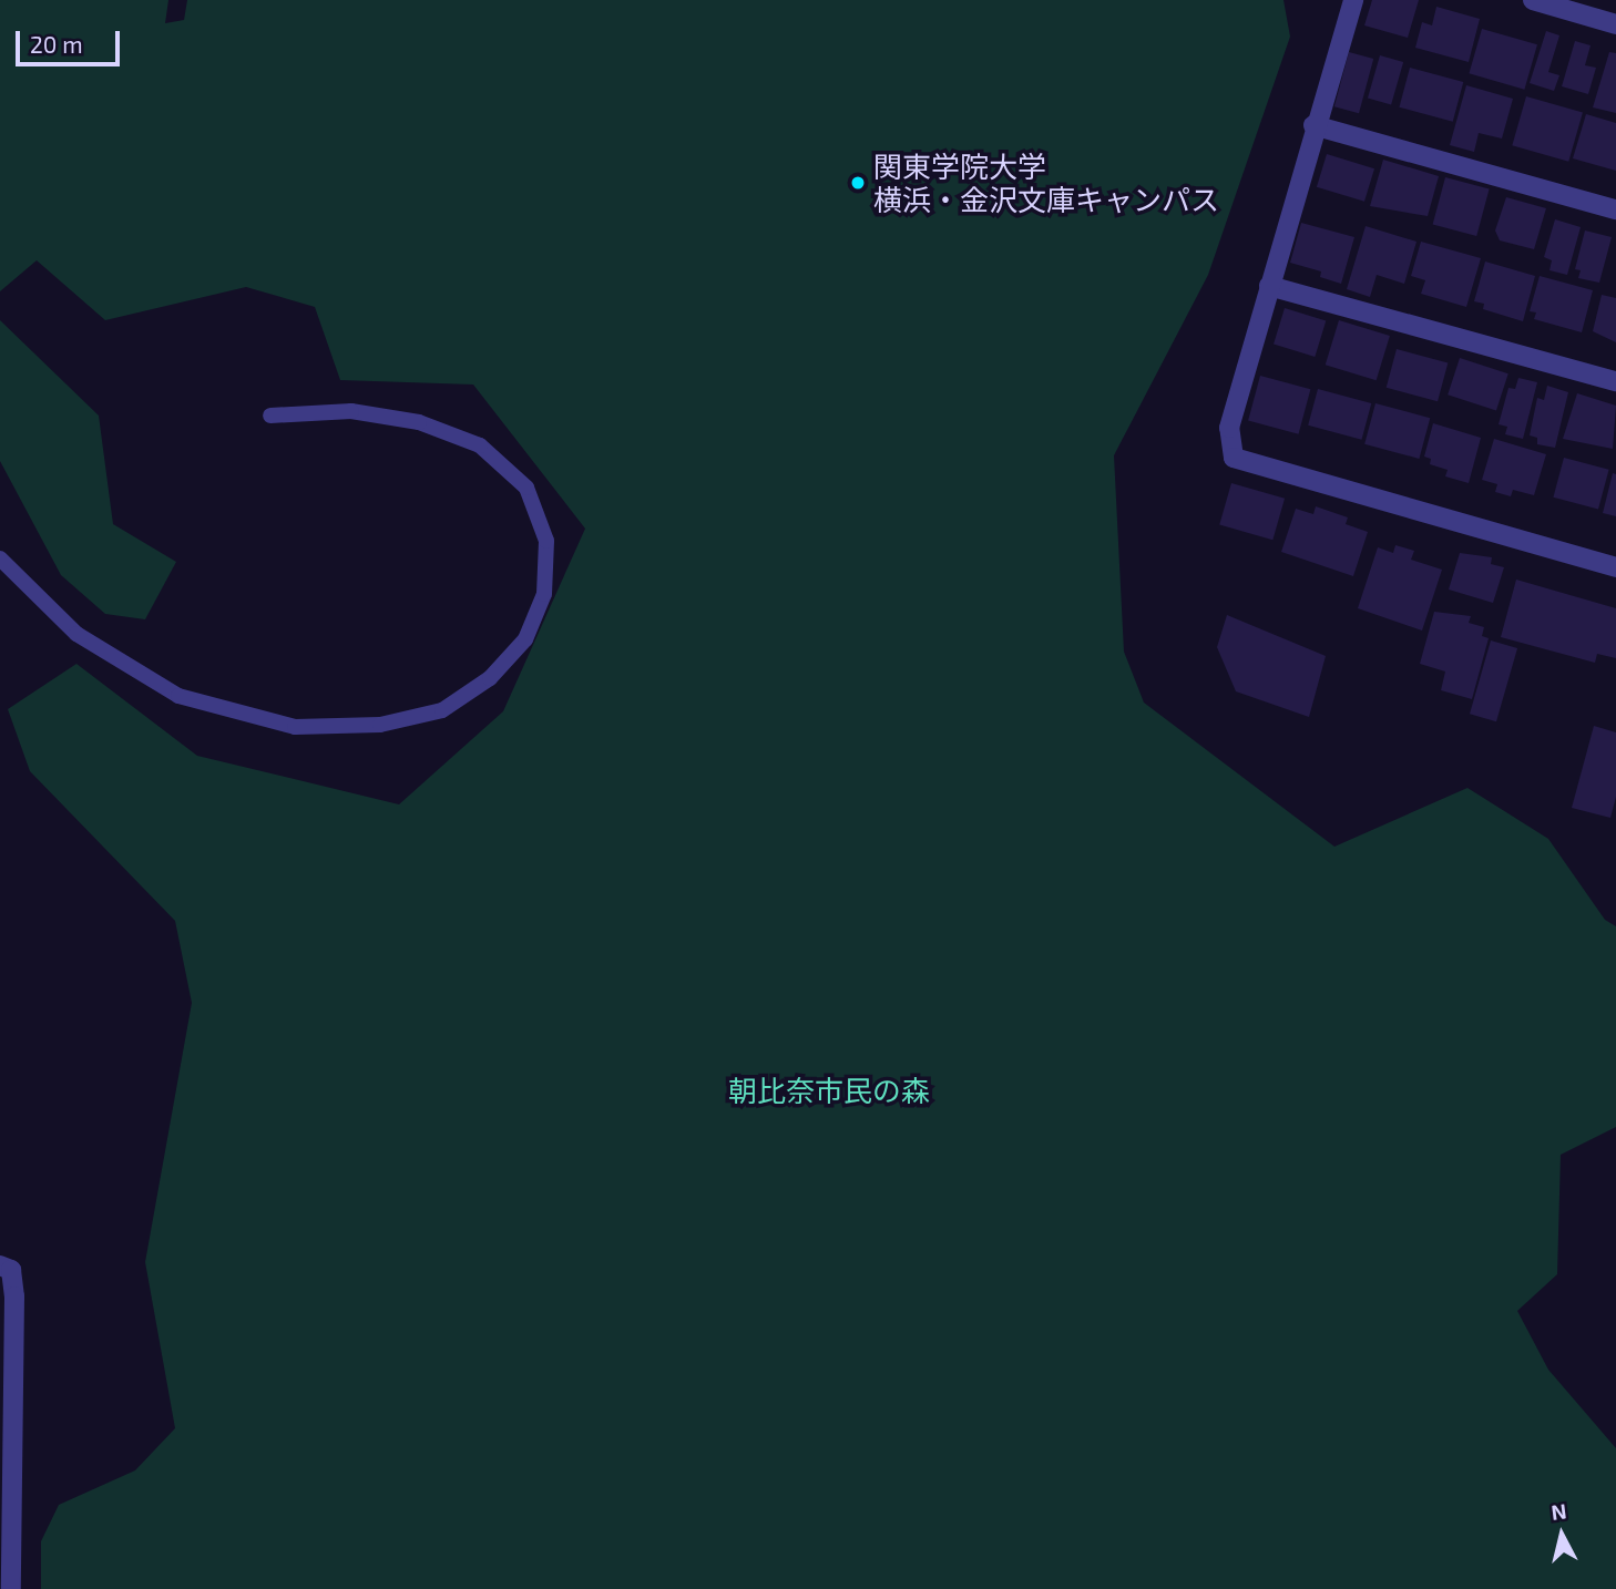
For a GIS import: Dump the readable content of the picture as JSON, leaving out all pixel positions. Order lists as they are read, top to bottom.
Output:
{
  "parks": ["朝比奈市民の森"],
  "places": ["関東学院大学 横浜・金沢文庫キャンパス"],
  "scale_bar": "20 m",
  "north": "top"
}
